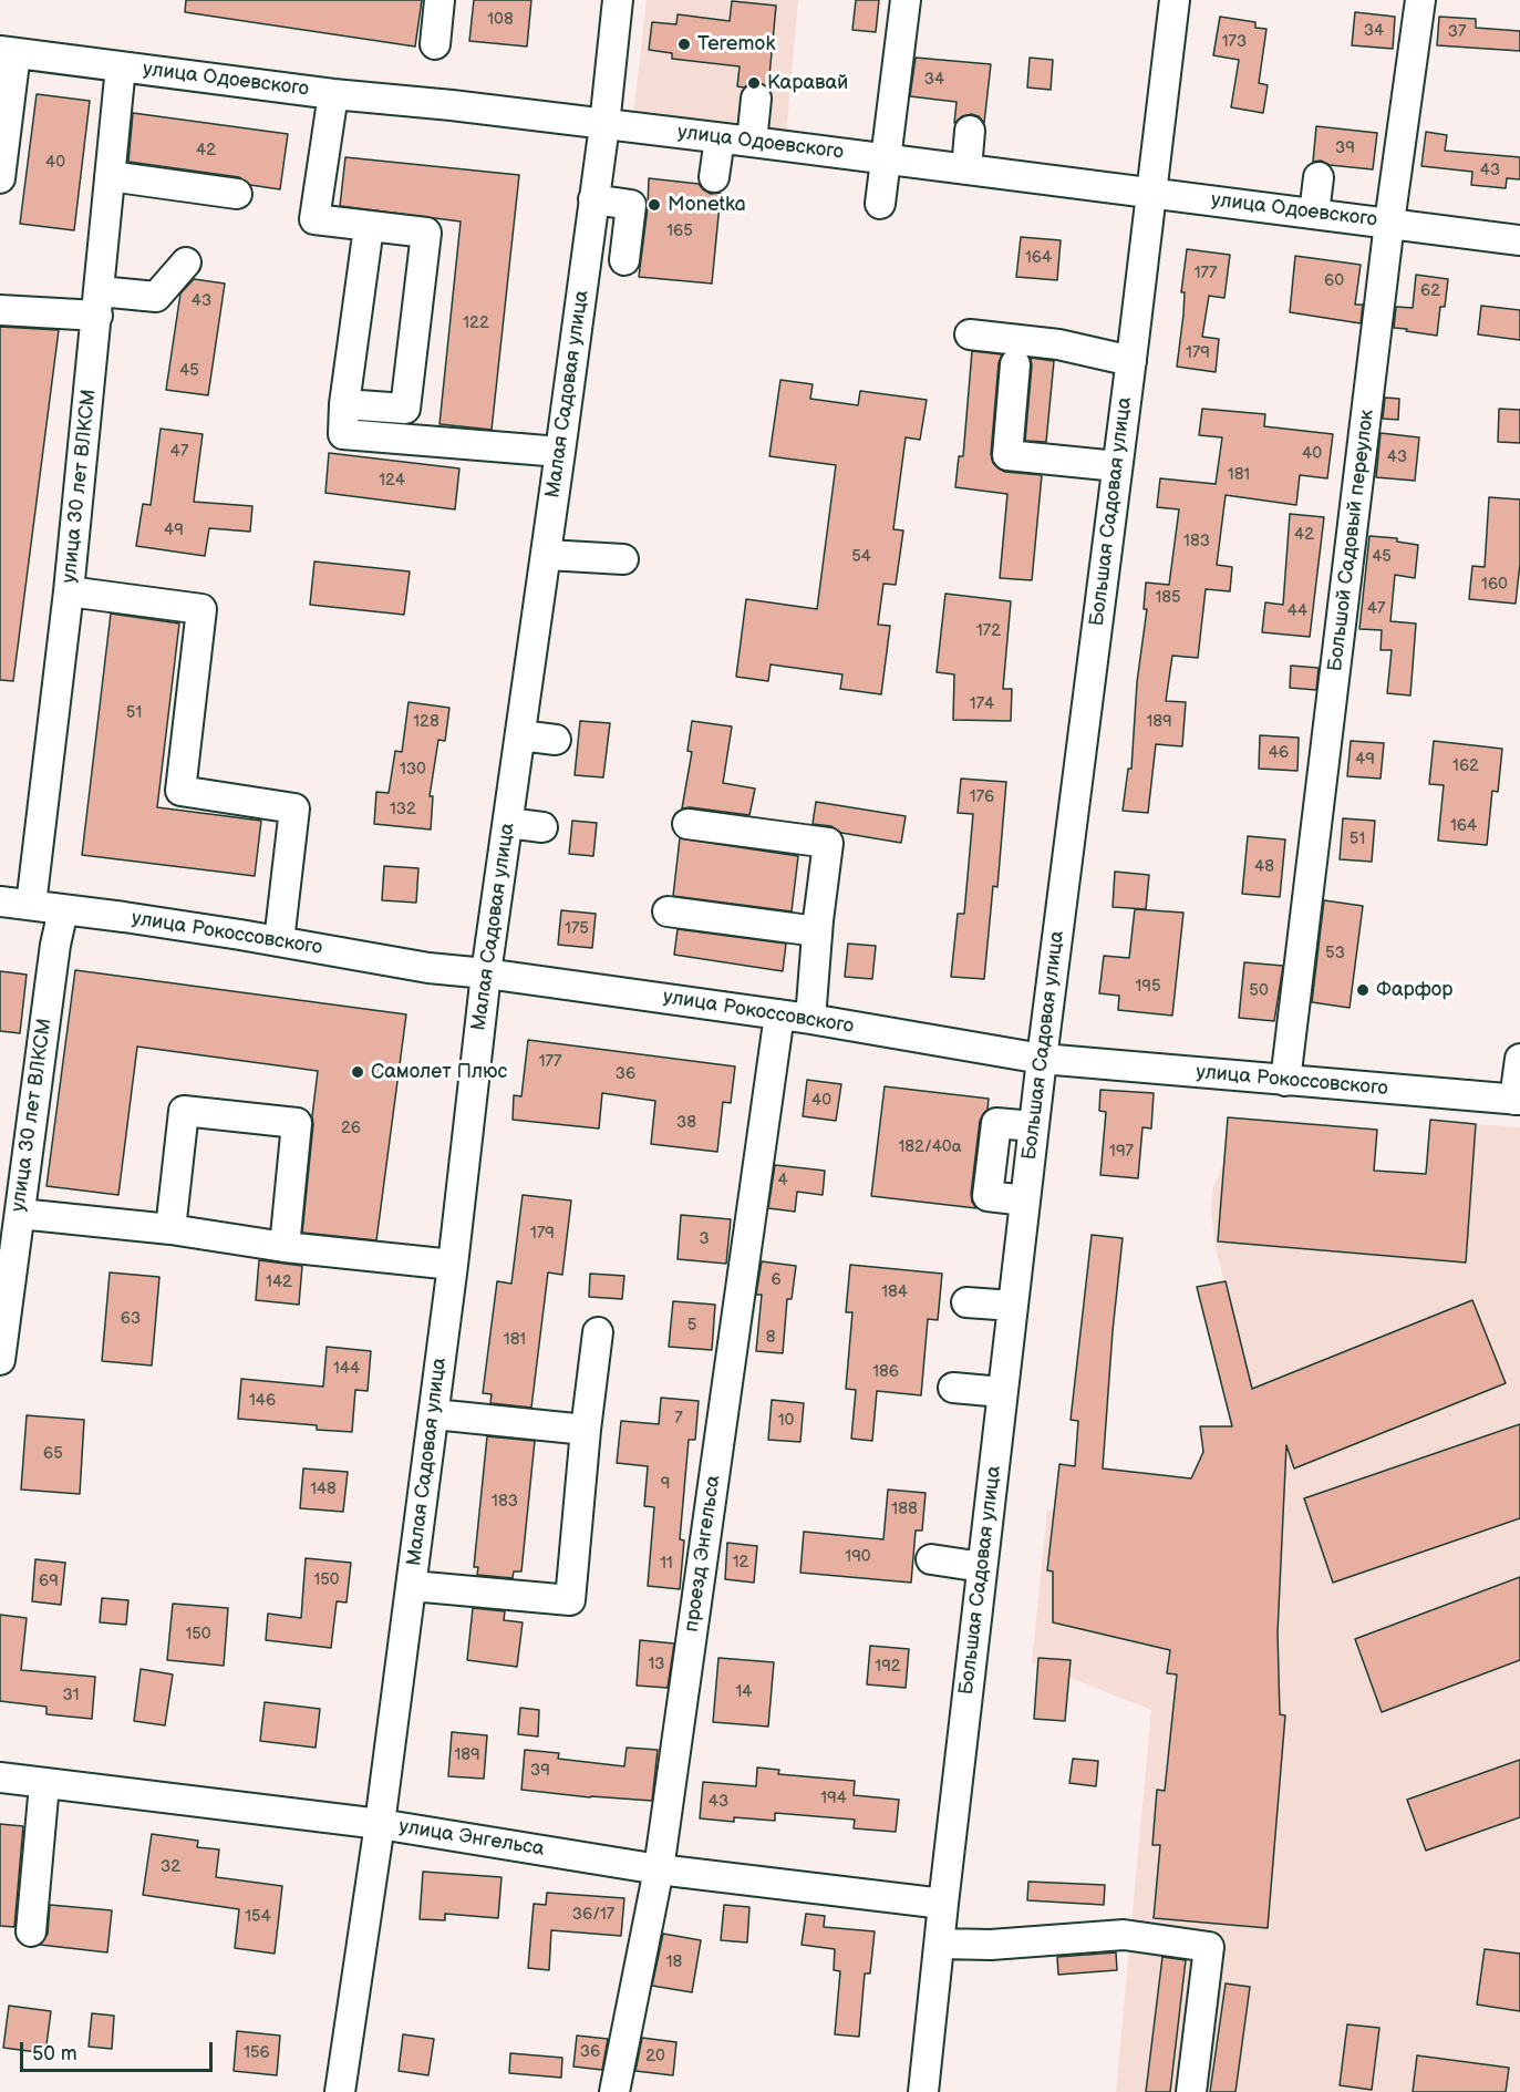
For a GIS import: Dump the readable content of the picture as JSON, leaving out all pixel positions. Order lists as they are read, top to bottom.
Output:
{
  "streets": {
    "street": [
      "улица Одоевского",
      "Малая Садовая улица",
      "улица 30 лет ВЛКСМ",
      "Большая Садовая улица",
      "Большой Садовый переулок",
      "улица Рокоссовского",
      "проезд Энгельса",
      "улица Энгельса"
    ]
  },
  "crossings": [
    ["улица Одоевского", "Малая Садовая улица"],
    ["улица Одоевского", "улица 30 лет ВЛКСМ"],
    ["улица Одоевского", "Большая Садовая улица"],
    ["улица Одоевского", "Большой Садовый переулок"],
    ["Малая Садовая улица", "улица Рокоссовского"],
    ["Малая Садовая улица", "улица Энгельса"],
    ["улица 30 лет ВЛКСМ", "улица Рокоссовского"],
    ["Большая Садовая улица", "улица Рокоссовского"],
    ["Большая Садовая улица", "улица Энгельса"],
    ["Большой Садовый переулок", "улица Рокоссовского"],
    ["улица Рокоссовского", "проезд Энгельса"],
    ["проезд Энгельса", "улица Энгельса"]
  ],
  "places": [
    "Teremok",
    "Каравай",
    "Monetka",
    "Фарфор",
    "Самолет Плюс"
  ],
  "house_numbers": [
    "108",
    "34",
    "37",
    "173",
    "34",
    "39",
    "42",
    "40",
    "43",
    "165",
    "164",
    "177",
    "60",
    "62",
    "43",
    "122",
    "179",
    "45",
    "47",
    "40",
    "43",
    "181",
    "124",
    "49",
    "42",
    "183",
    "54",
    "45",
    "160",
    "185",
    "47",
    "44",
    "172",
    "174",
    "51",
    "128",
    "189",
    "46",
    "49",
    "162",
    "130",
    "176",
    "132",
    "164",
    "51",
    "48",
    "175",
    "53",
    "195",
    "50",
    "177",
    "36",
    "40",
    "38",
    "26",
    "182/40а",
    "197",
    "4",
    "179",
    "3",
    "6",
    "142",
    "184",
    "63",
    "5",
    "8",
    "181",
    "144",
    "186",
    "146",
    "7",
    "10",
    "65",
    "9",
    "148",
    "183",
    "188",
    "190",
    "12",
    "11",
    "150",
    "69",
    "150",
    "13",
    "192",
    "14",
    "31",
    "189",
    "39",
    "194",
    "43",
    "32",
    "36/17",
    "154",
    "18",
    "36",
    "156",
    "20"
  ],
  "scale_bar": "50 m"
}
